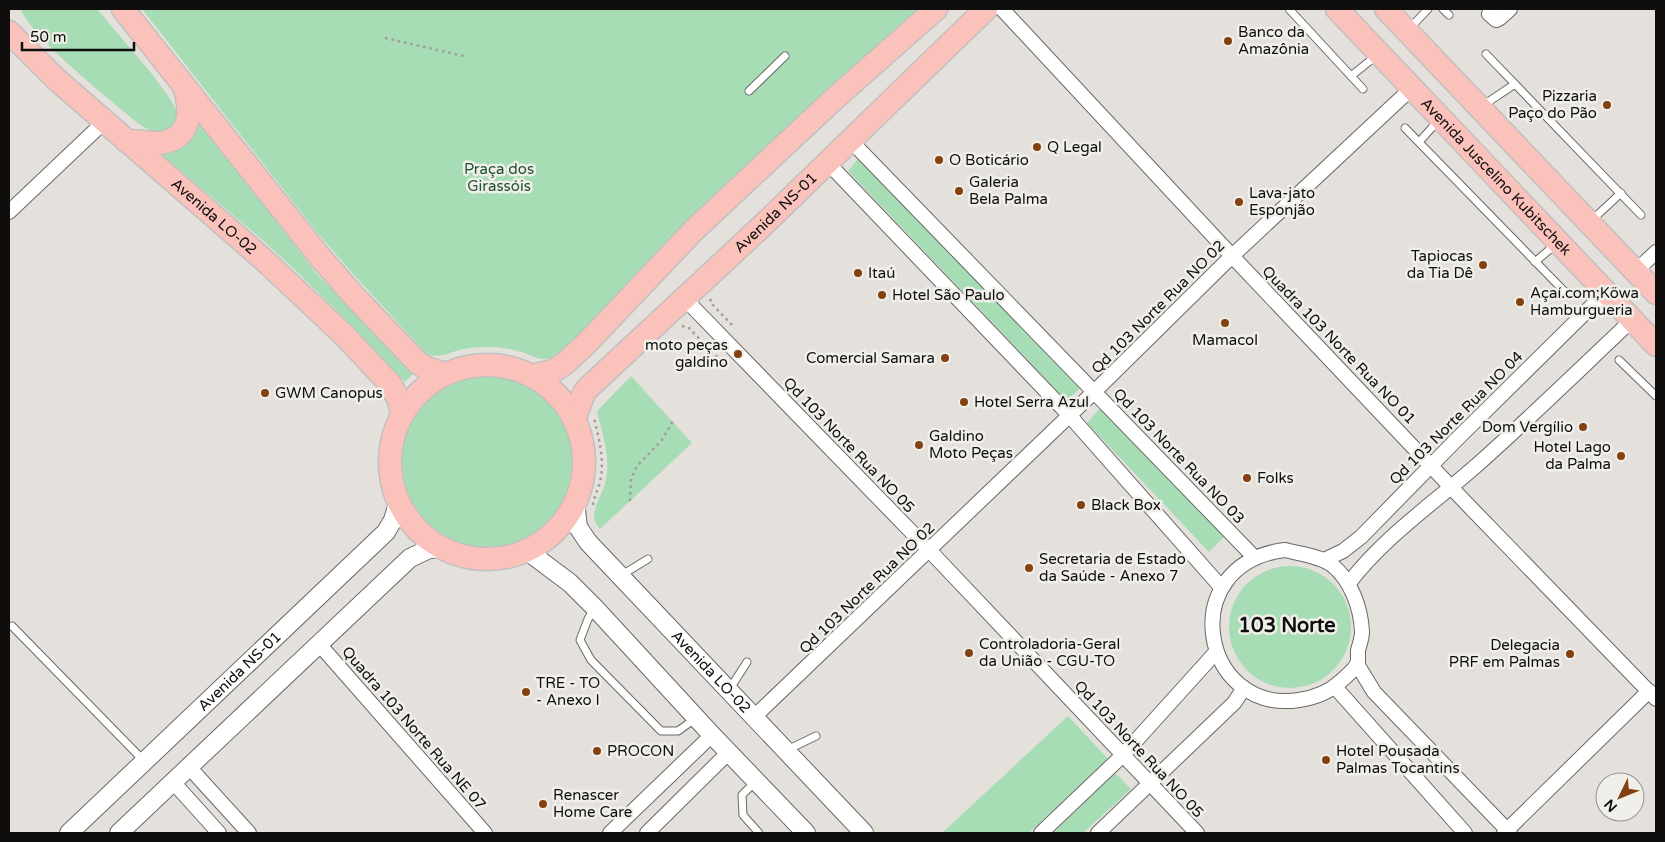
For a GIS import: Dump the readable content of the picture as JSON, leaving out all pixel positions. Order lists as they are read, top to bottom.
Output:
{
  "streets": {
    "main road": ["Avenida Juscelino Kubitschek", "Avenida NS-01", "Avenida LO-02"],
    "street": [
      "Qd 103 Norte Rua NO 02",
      "Quadra 103 Norte Rua NO 01",
      "Qd 103 Norte Rua NO 04",
      "Qd 103 Norte Rua NO 05",
      "Qd 103 Norte Rua NO 03",
      "Quadra 103 Norte Rua NE 07"
    ]
  },
  "crossings": [
    ["Avenida Juscelino Kubitschek", "Qd 103 Norte Rua NO 02"],
    ["Avenida Juscelino Kubitschek", "Qd 103 Norte Rua NO 04"],
    ["Avenida NS-01", "Qd 103 Norte Rua NO 05"],
    ["Avenida NS-01", "Qd 103 Norte Rua NO 03"],
    ["Avenida LO-02", "Qd 103 Norte Rua NO 02"],
    ["Qd 103 Norte Rua NO 02", "Quadra 103 Norte Rua NO 01"],
    ["Qd 103 Norte Rua NO 02", "Qd 103 Norte Rua NO 05"],
    ["Qd 103 Norte Rua NO 02", "Qd 103 Norte Rua NO 03"],
    ["Quadra 103 Norte Rua NO 01", "Qd 103 Norte Rua NO 04"],
    ["Qd 103 Norte Rua NO 04", "Qd 103 Norte Rua NO 03"]
  ],
  "districts": ["103 Norte"],
  "parks": ["Praça dos Girassóis"],
  "places": [
    "Banco da Amazônia",
    "Pizzaria Paço do Pão",
    "Q Legal",
    "O Boticário",
    "Galeria Bela Palma",
    "Lava-jato Esponjão",
    "Tapiocas da Tia Dê",
    "Itaú",
    "Hotel São Paulo",
    "Açaí.com;Köwa Hamburgueria",
    "Mamacol",
    "moto peças galdino",
    "Comercial Samara",
    "GWM Canopus",
    "Hotel Serra Azul",
    "Dom Vergílio",
    "Galdino Moto Peças",
    "Hotel Lago da Palma",
    "Folks",
    "Black Box",
    "Secretaria de Estado da Saúde - Anexo 7",
    "Controladoria-Geral da União - CGU-TO",
    "Delegacia PRF em Palmas",
    "TRE - TO - Anexo I",
    "PROCON",
    "Hotel Pousada Palmas Tocantins",
    "Renascer Home Care"
  ],
  "scale_bar": "50 m",
  "north": "bottom left"
}
